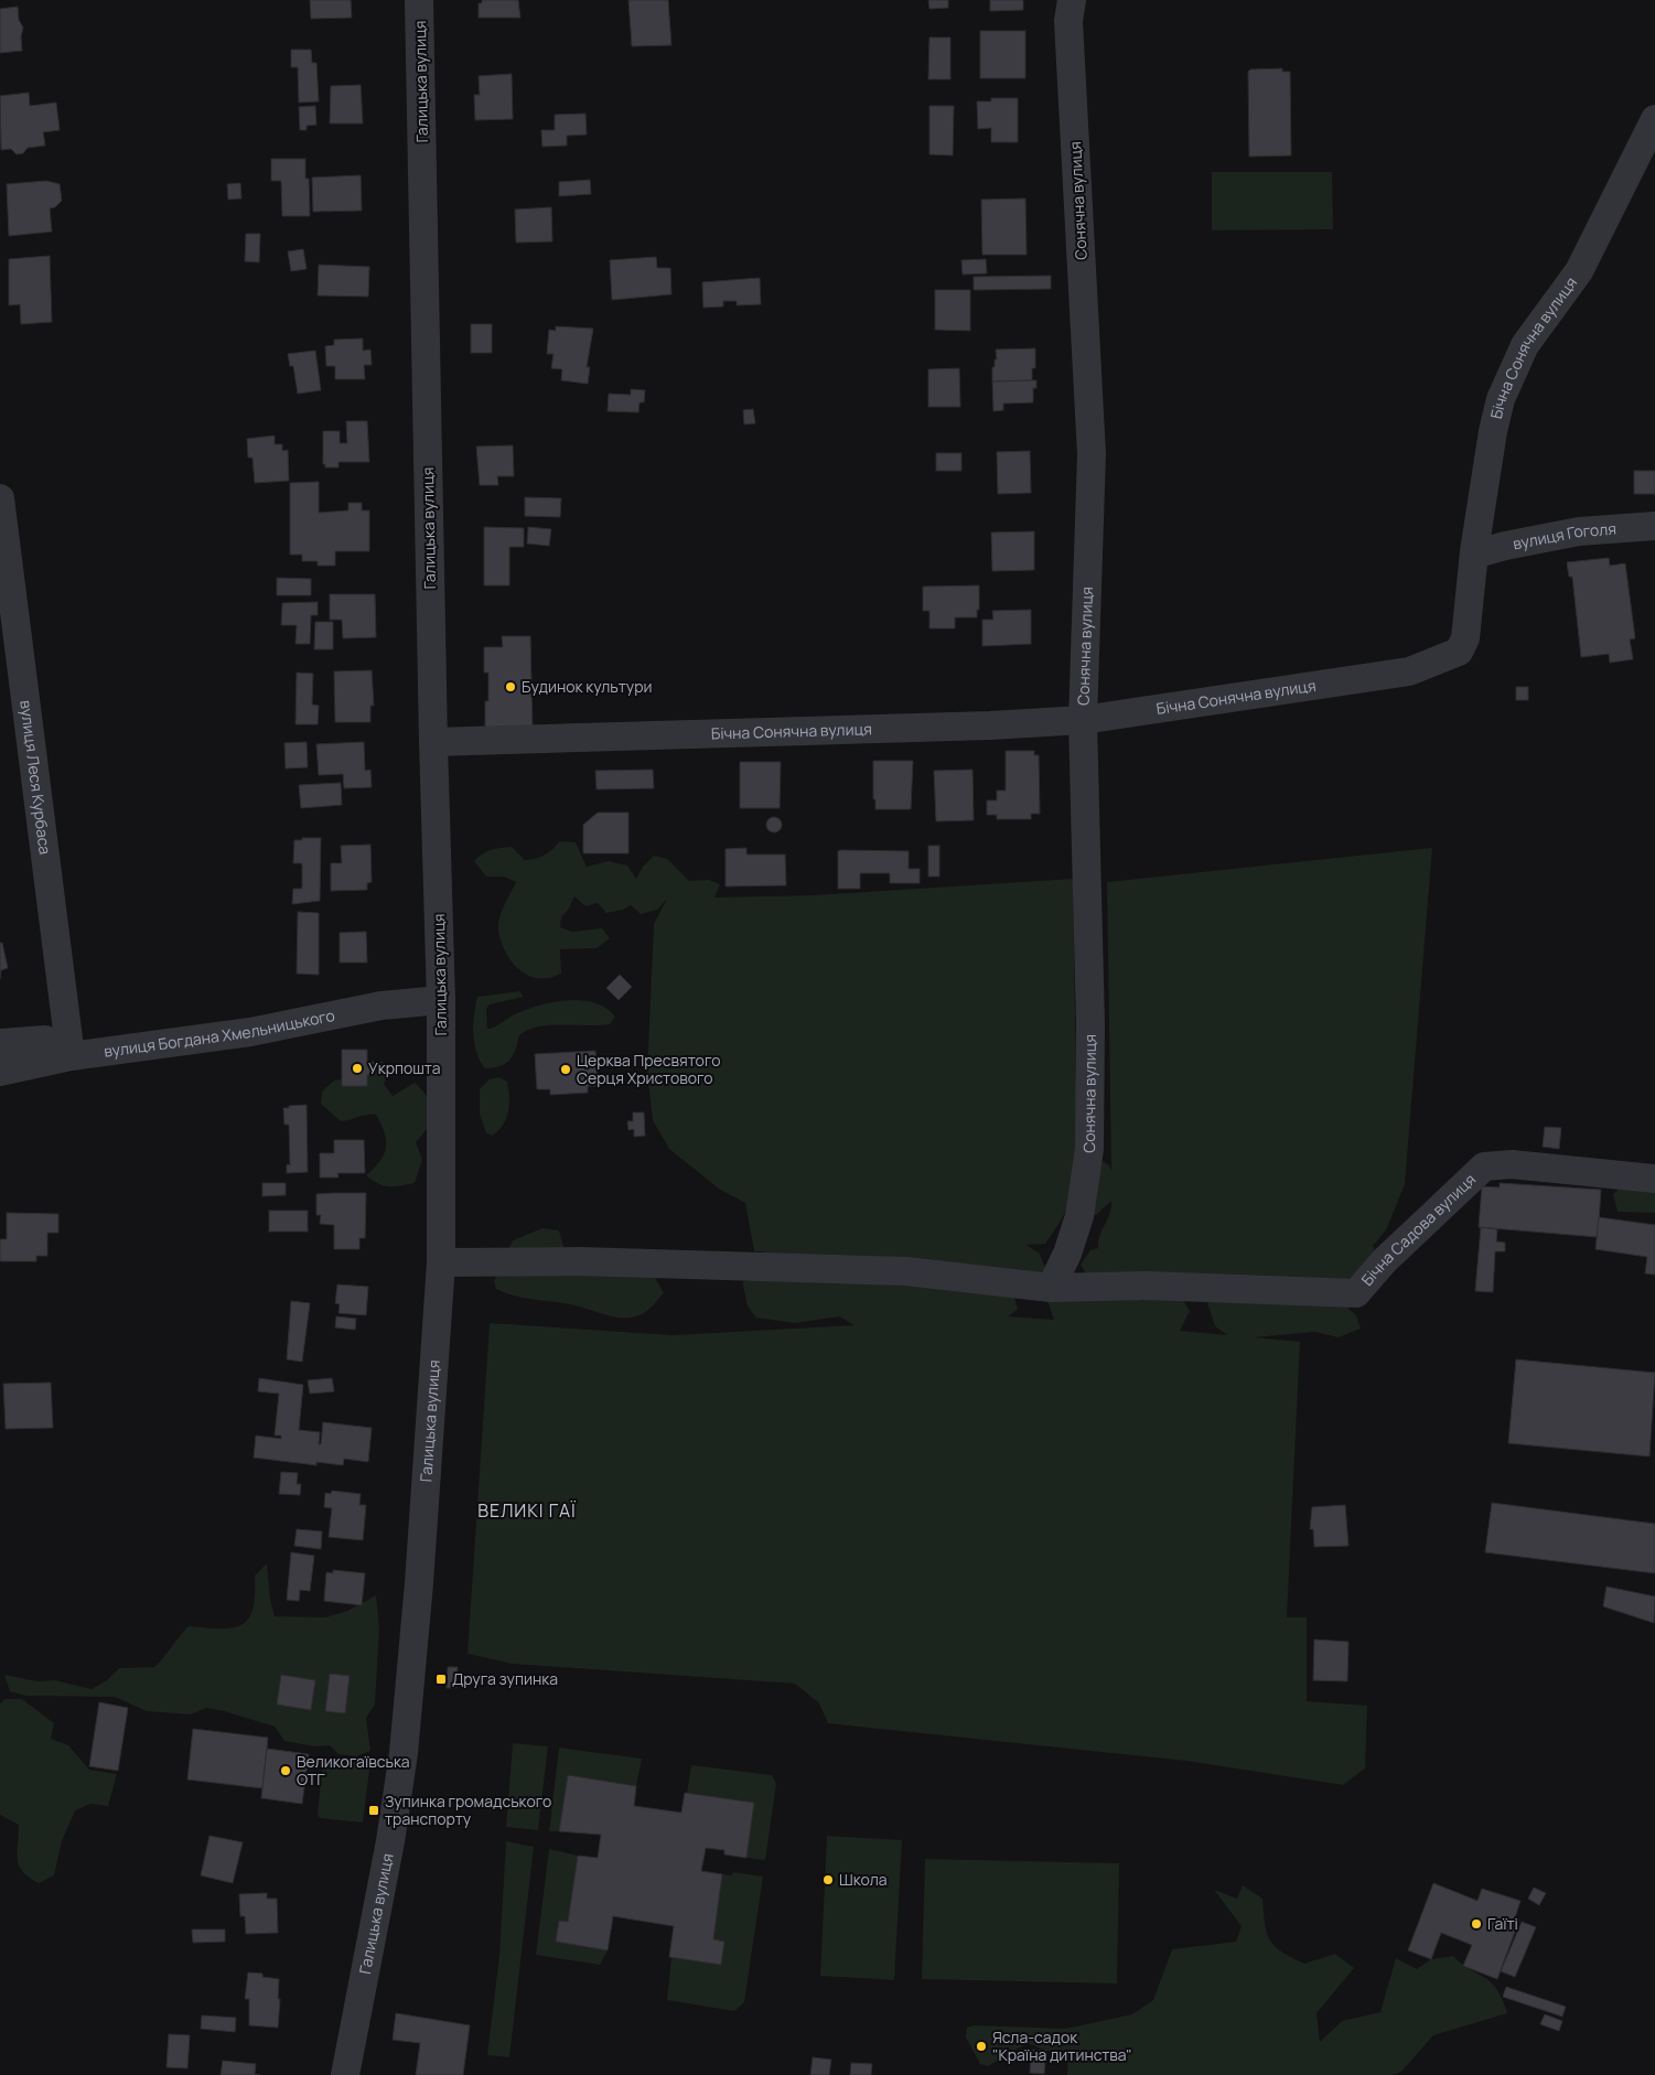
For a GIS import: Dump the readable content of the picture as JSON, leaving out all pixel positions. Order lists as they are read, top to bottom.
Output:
{
  "streets": {
    "street": [
      "Галицька вулиця",
      "Сонячна вулиця",
      "Бічна Сонячна вулиця",
      "вулиця Гоголя",
      "вулиця Леся Курбаса",
      "вулиця Богдана Хмельницького",
      "Бічна Садова вулиця"
    ]
  },
  "crossings": [
    ["Галицька вулиця", "Бічна Сонячна вулиця"],
    ["Галицька вулиця", "вулиця Богдана Хмельницького"],
    ["Галицька вулиця", "Бічна Садова вулиця"],
    ["Сонячна вулиця", "Бічна Сонячна вулиця"],
    ["Сонячна вулиця", "Бічна Садова вулиця"],
    ["Бічна Сонячна вулиця", "вулиця Гоголя"],
    ["вулиця Леся Курбаса", "вулиця Богдана Хмельницького"]
  ],
  "districts": ["ВЕЛИКІ ГАЇ"],
  "places": {
    "other": [
      "Будинок культури",
      "Укрпошта",
      "Церква Пресвятого Серця Христового",
      "Великогаївська ОТГ",
      "Школа",
      "Гаїті",
      "Ясла-садок \"Країна дитинства\""
    ],
    "transit": ["Друга зупинка", "Зупинка громадського транспорту"]
  }
}
